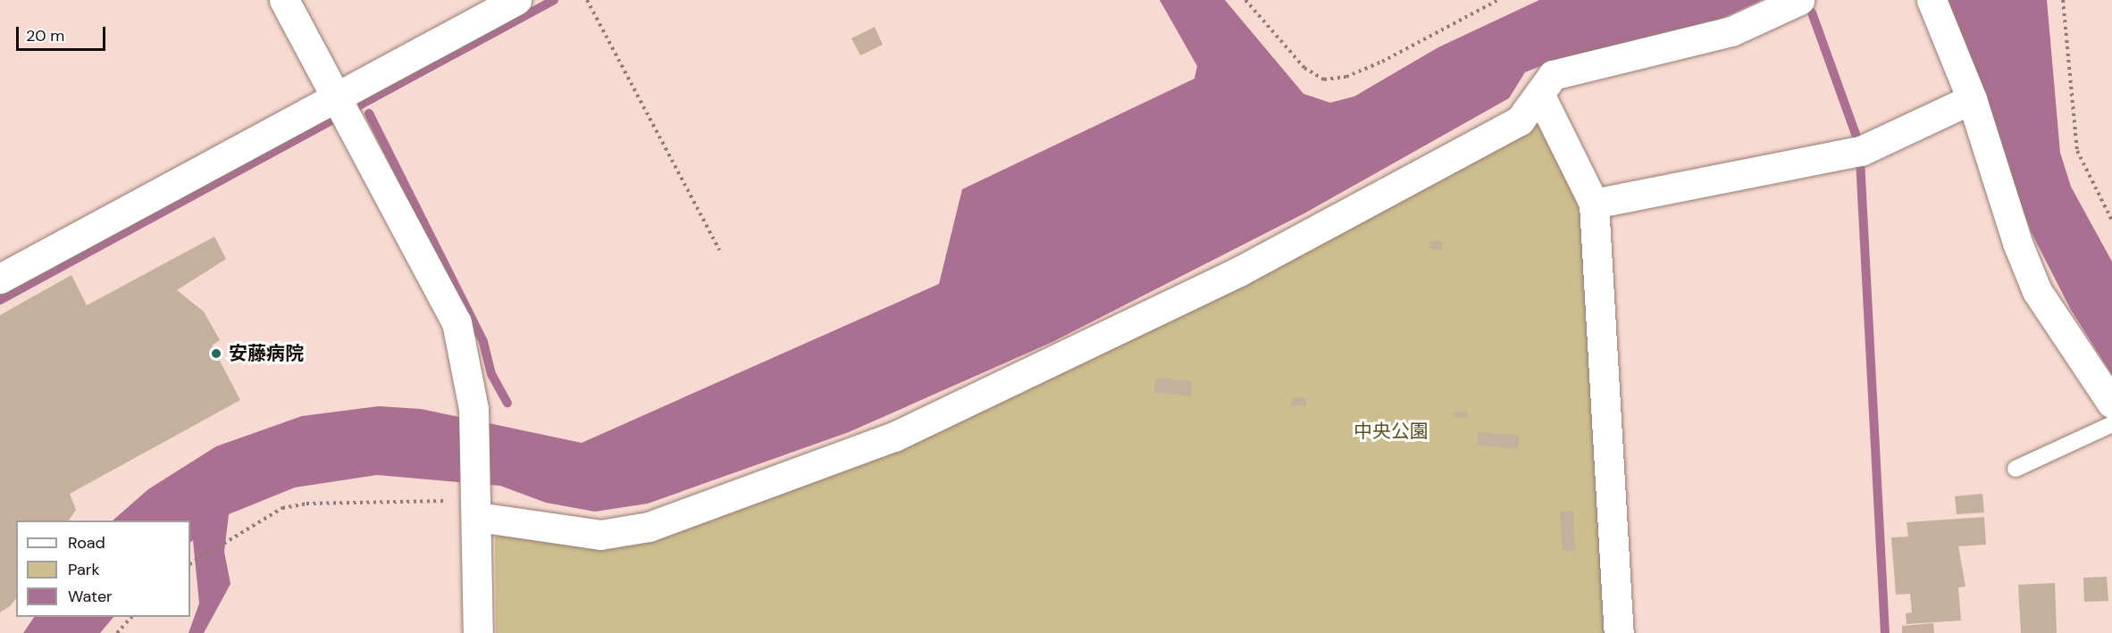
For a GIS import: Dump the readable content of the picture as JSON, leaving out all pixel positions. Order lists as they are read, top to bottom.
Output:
{
  "parks": ["中央公園"],
  "places": ["安藤病院"],
  "legend": ["Road", "Park", "Water"],
  "scale_bar": "20 m"
}
